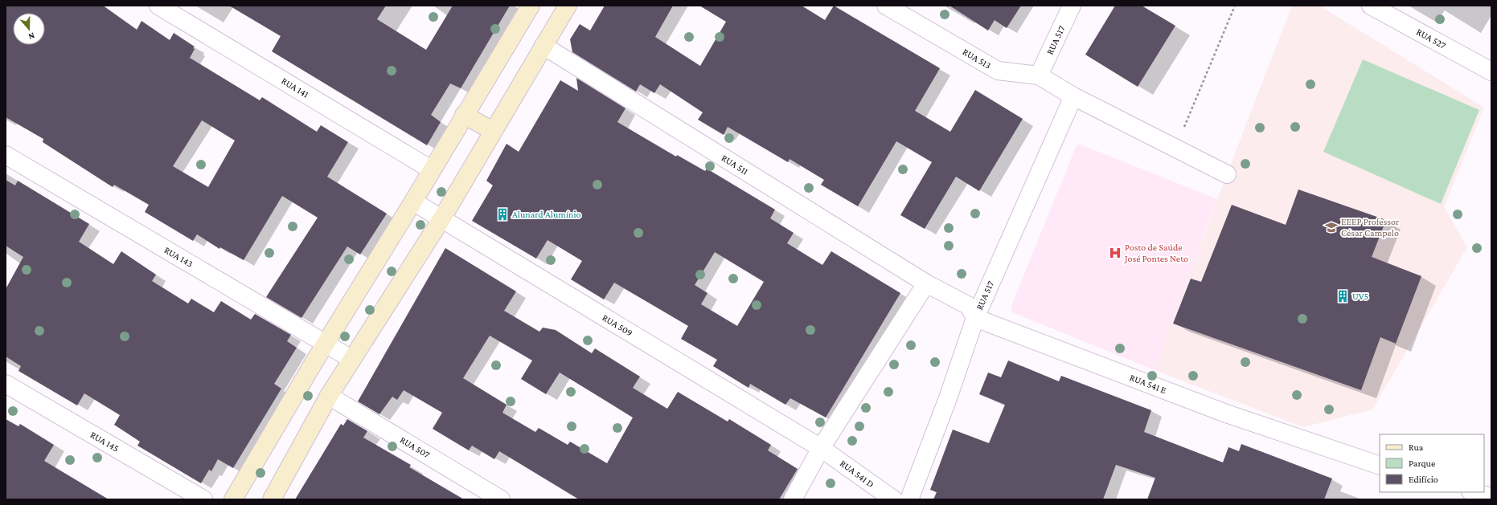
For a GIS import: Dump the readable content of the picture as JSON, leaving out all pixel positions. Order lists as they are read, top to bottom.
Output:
{
  "streets": {
    "street": [
      "RUA 527",
      "RUA 517",
      "RUA 513",
      "RUA 141",
      "RUA 511",
      "RUA 143",
      "RUA 509",
      "RUA 541 E",
      "RUA 145",
      "RUA 507",
      "RUA 541 D"
    ]
  },
  "crossings": [
    ["RUA 517", "RUA 513"],
    ["RUA 517", "RUA 541 E"],
    ["RUA 509", "RUA 541 D"]
  ],
  "places": {
    "building": ["Alunard Alumínio", "UV5"],
    "school or university": ["EEEP Professor César Campelo"],
    "hospital": ["Posto de Saúde José Pontes Neto"]
  },
  "legend": ["Rua", "Parque", "Edifício"],
  "north": "bottom"
}
